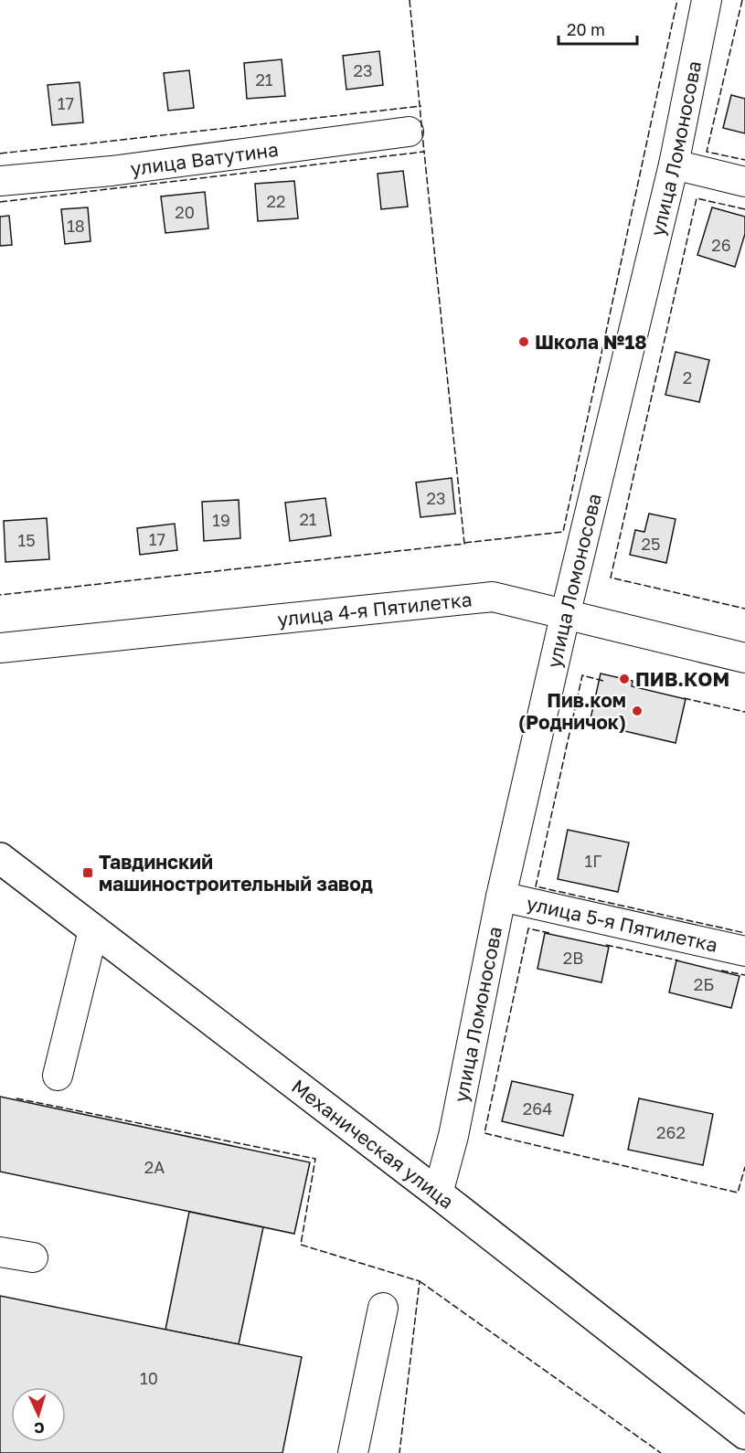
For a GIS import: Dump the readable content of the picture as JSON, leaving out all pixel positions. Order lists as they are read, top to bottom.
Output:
{
  "streets": {
    "main road": ["Механическая улица"],
    "street": [
      "улица Ломоносова",
      "улица Ватутина",
      "улица 4-я Пятилетка",
      "улица 5-я Пятилетка"
    ]
  },
  "crossings": [
    ["улица Ломоносова", "улица 4-я Пятилетка"],
    ["улица Ломоносова", "улица 5-я Пятилетка"],
    ["улица Ломоносова", "Механическая улица"]
  ],
  "places": {
    "other": ["Школа №18", "ПИВ.КОМ", "Пив.ком (Родничок)"],
    "transit": ["Тавдинский машиностроительный завод"]
  },
  "house_numbers": [
    "23",
    "21",
    "17",
    "22",
    "20",
    "18",
    "26",
    "2",
    "23",
    "21",
    "19",
    "17",
    "15",
    "25",
    "1Г",
    "2В",
    "2Б",
    "264",
    "262",
    "2А",
    "10"
  ],
  "scale_bar": "20 m",
  "north": "bottom"
}
